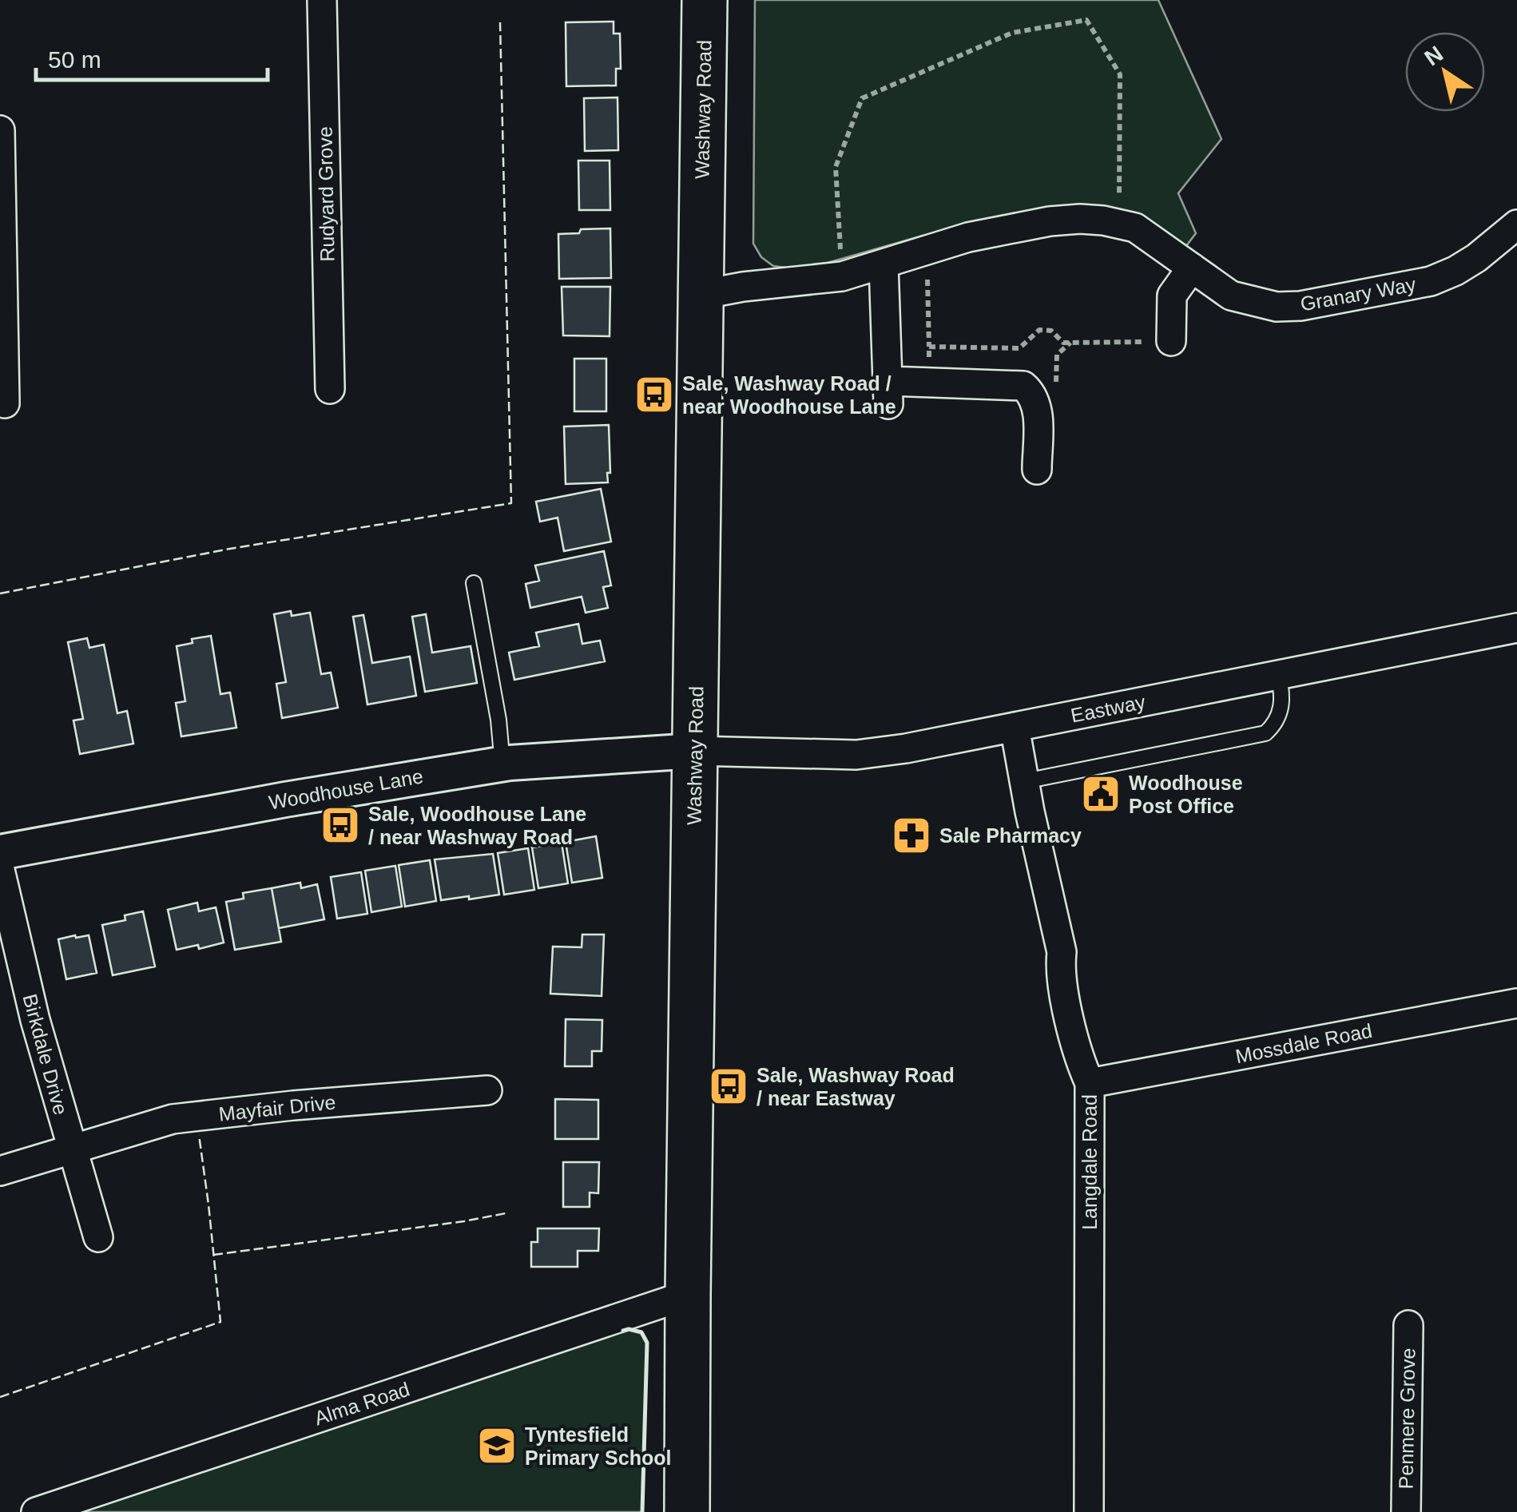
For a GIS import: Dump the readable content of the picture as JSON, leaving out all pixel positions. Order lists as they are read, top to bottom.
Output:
{
  "streets": {
    "highway": ["Washway Road"],
    "street": [
      "Rudyard Grove",
      "Granary Way",
      "Eastway",
      "Woodhouse Lane",
      "Mossdale Road",
      "Birkdale Drive",
      "Mayfair Drive",
      "Langdale Road",
      "Alma Road",
      "Penmere Grove"
    ]
  },
  "crossings": [
    ["Washway Road", "Granary Way"],
    ["Washway Road", "Eastway"],
    ["Washway Road", "Woodhouse Lane"],
    ["Washway Road", "Alma Road"],
    ["Eastway", "Woodhouse Lane"],
    ["Eastway", "Langdale Road"],
    ["Mossdale Road", "Langdale Road"],
    ["Birkdale Drive", "Mayfair Drive"]
  ],
  "places": {
    "bus stop": ["Sale, Washway Road / near Woodhouse Lane", "Sale, Woodhouse Lane / near Washway Road", "Sale, Washway Road / near Eastway"],
    "public building": ["Woodhouse Post Office"],
    "pharmacy": ["Sale Pharmacy"],
    "school or university": ["Tyntesfield Primary School"]
  },
  "scale_bar": "50 m",
  "north": "top left"
}
